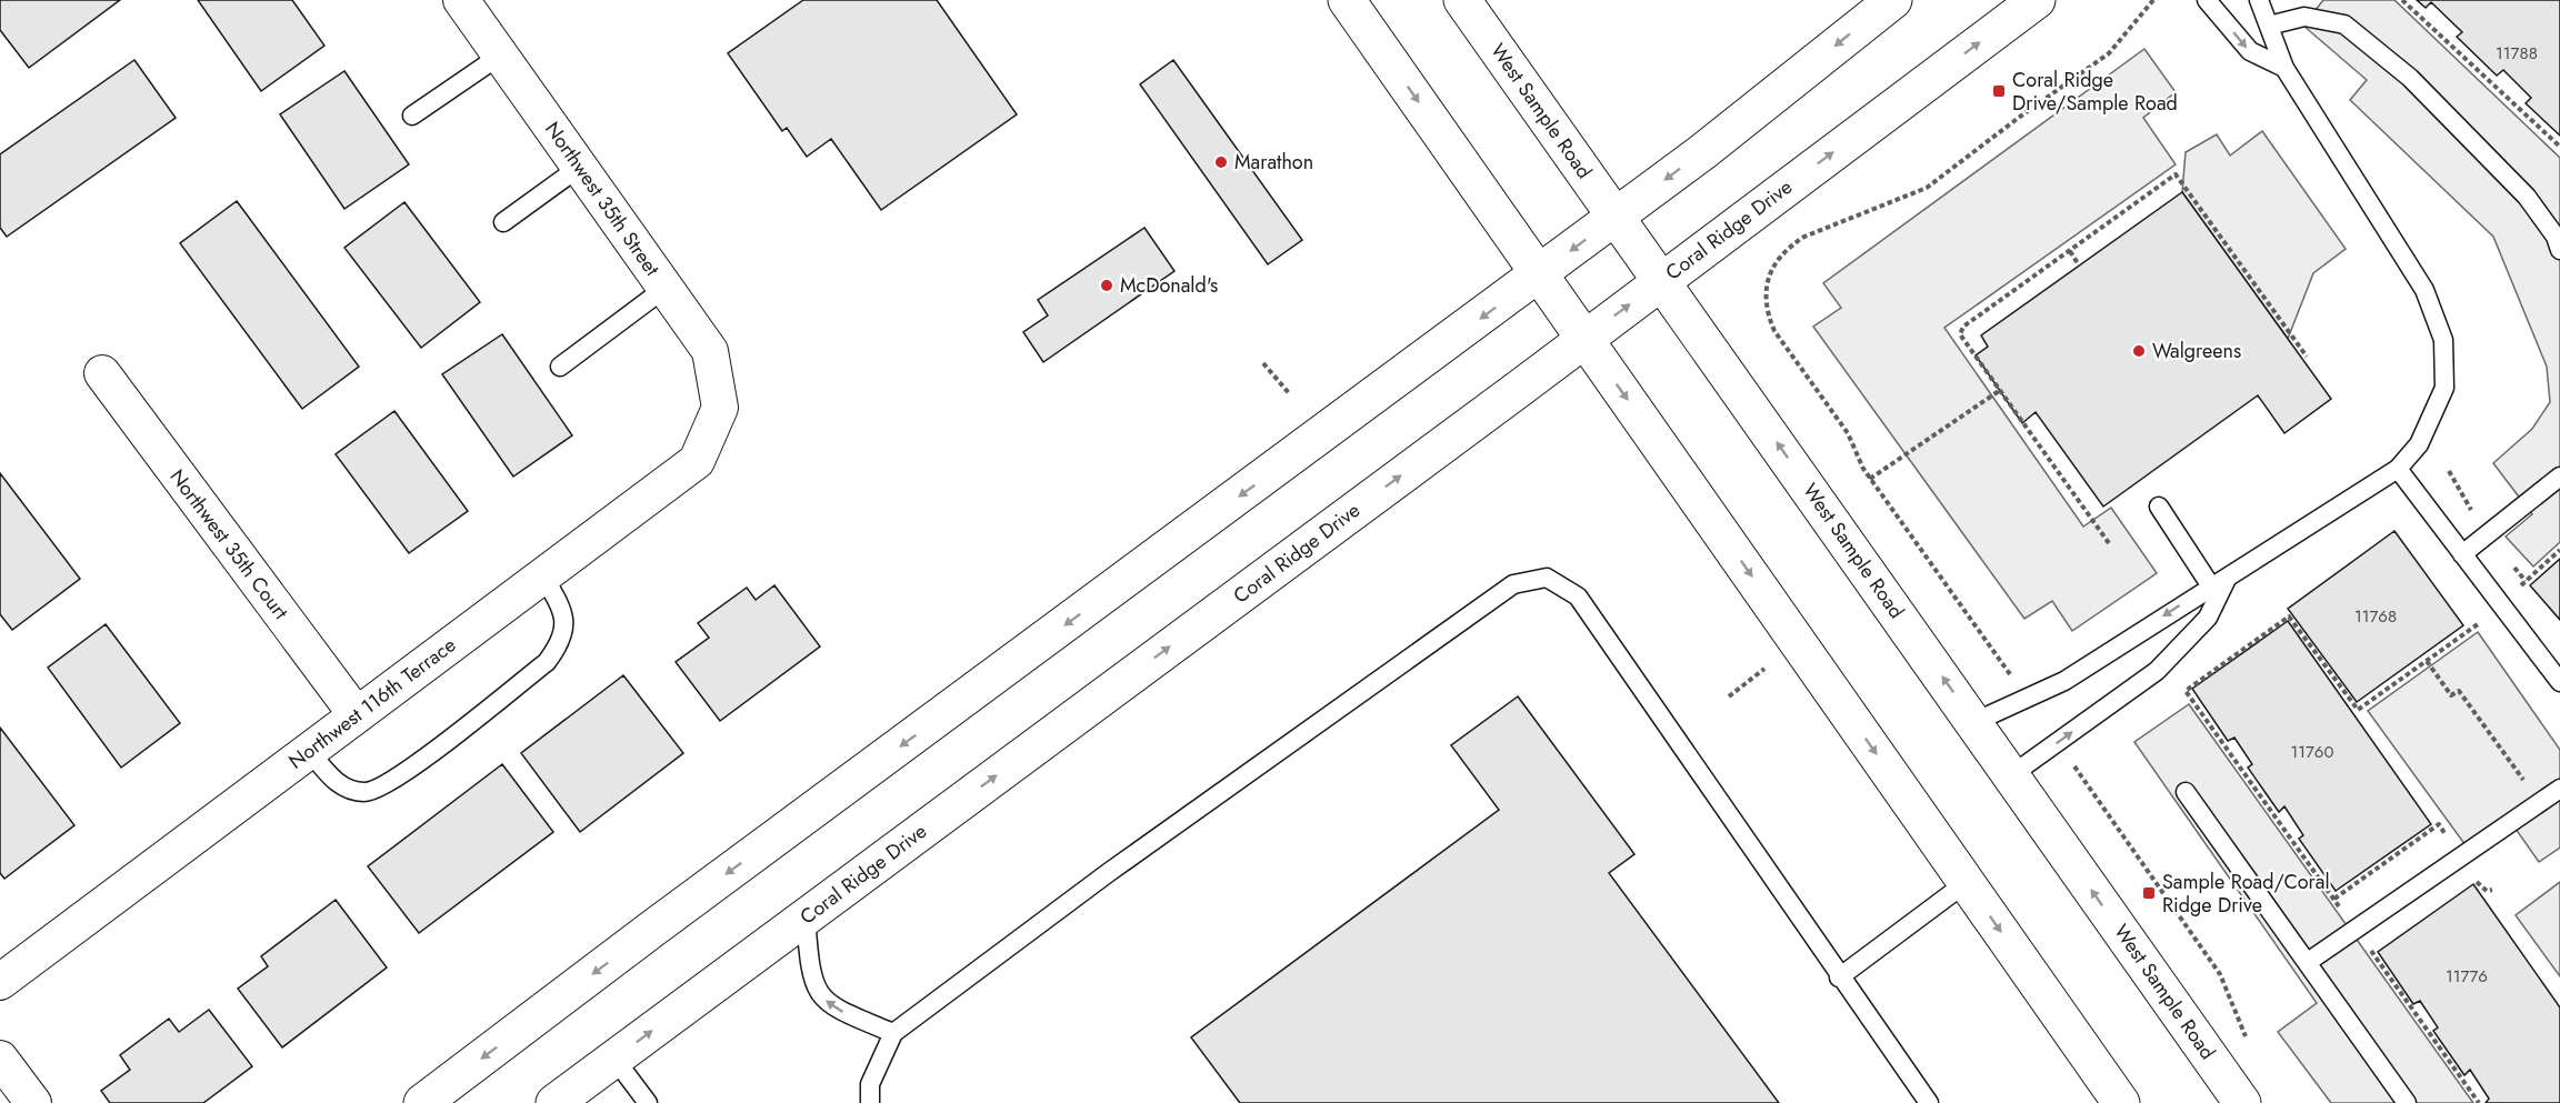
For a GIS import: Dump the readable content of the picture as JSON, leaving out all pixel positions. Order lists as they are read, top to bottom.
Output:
{
  "streets": {
    "main road": ["West Sample Road", "Coral Ridge Drive"],
    "street": ["Northwest 35th Street", "Northwest 35th Court", "Northwest 116th Terrace"]
  },
  "crossings": [
    ["West Sample Road", "Coral Ridge Drive"],
    ["Northwest 35th Street", "Northwest 116th Terrace"],
    ["Northwest 35th Court", "Northwest 116th Terrace"]
  ],
  "places": {
    "transit": ["Coral Ridge Drive/Sample Road", "Sample Road/Coral Ridge Drive"],
    "other": ["Marathon", "McDonald's", "Walgreens"]
  },
  "house_numbers": [
    "11788",
    "11768",
    "11760",
    "11776"
  ]
}
